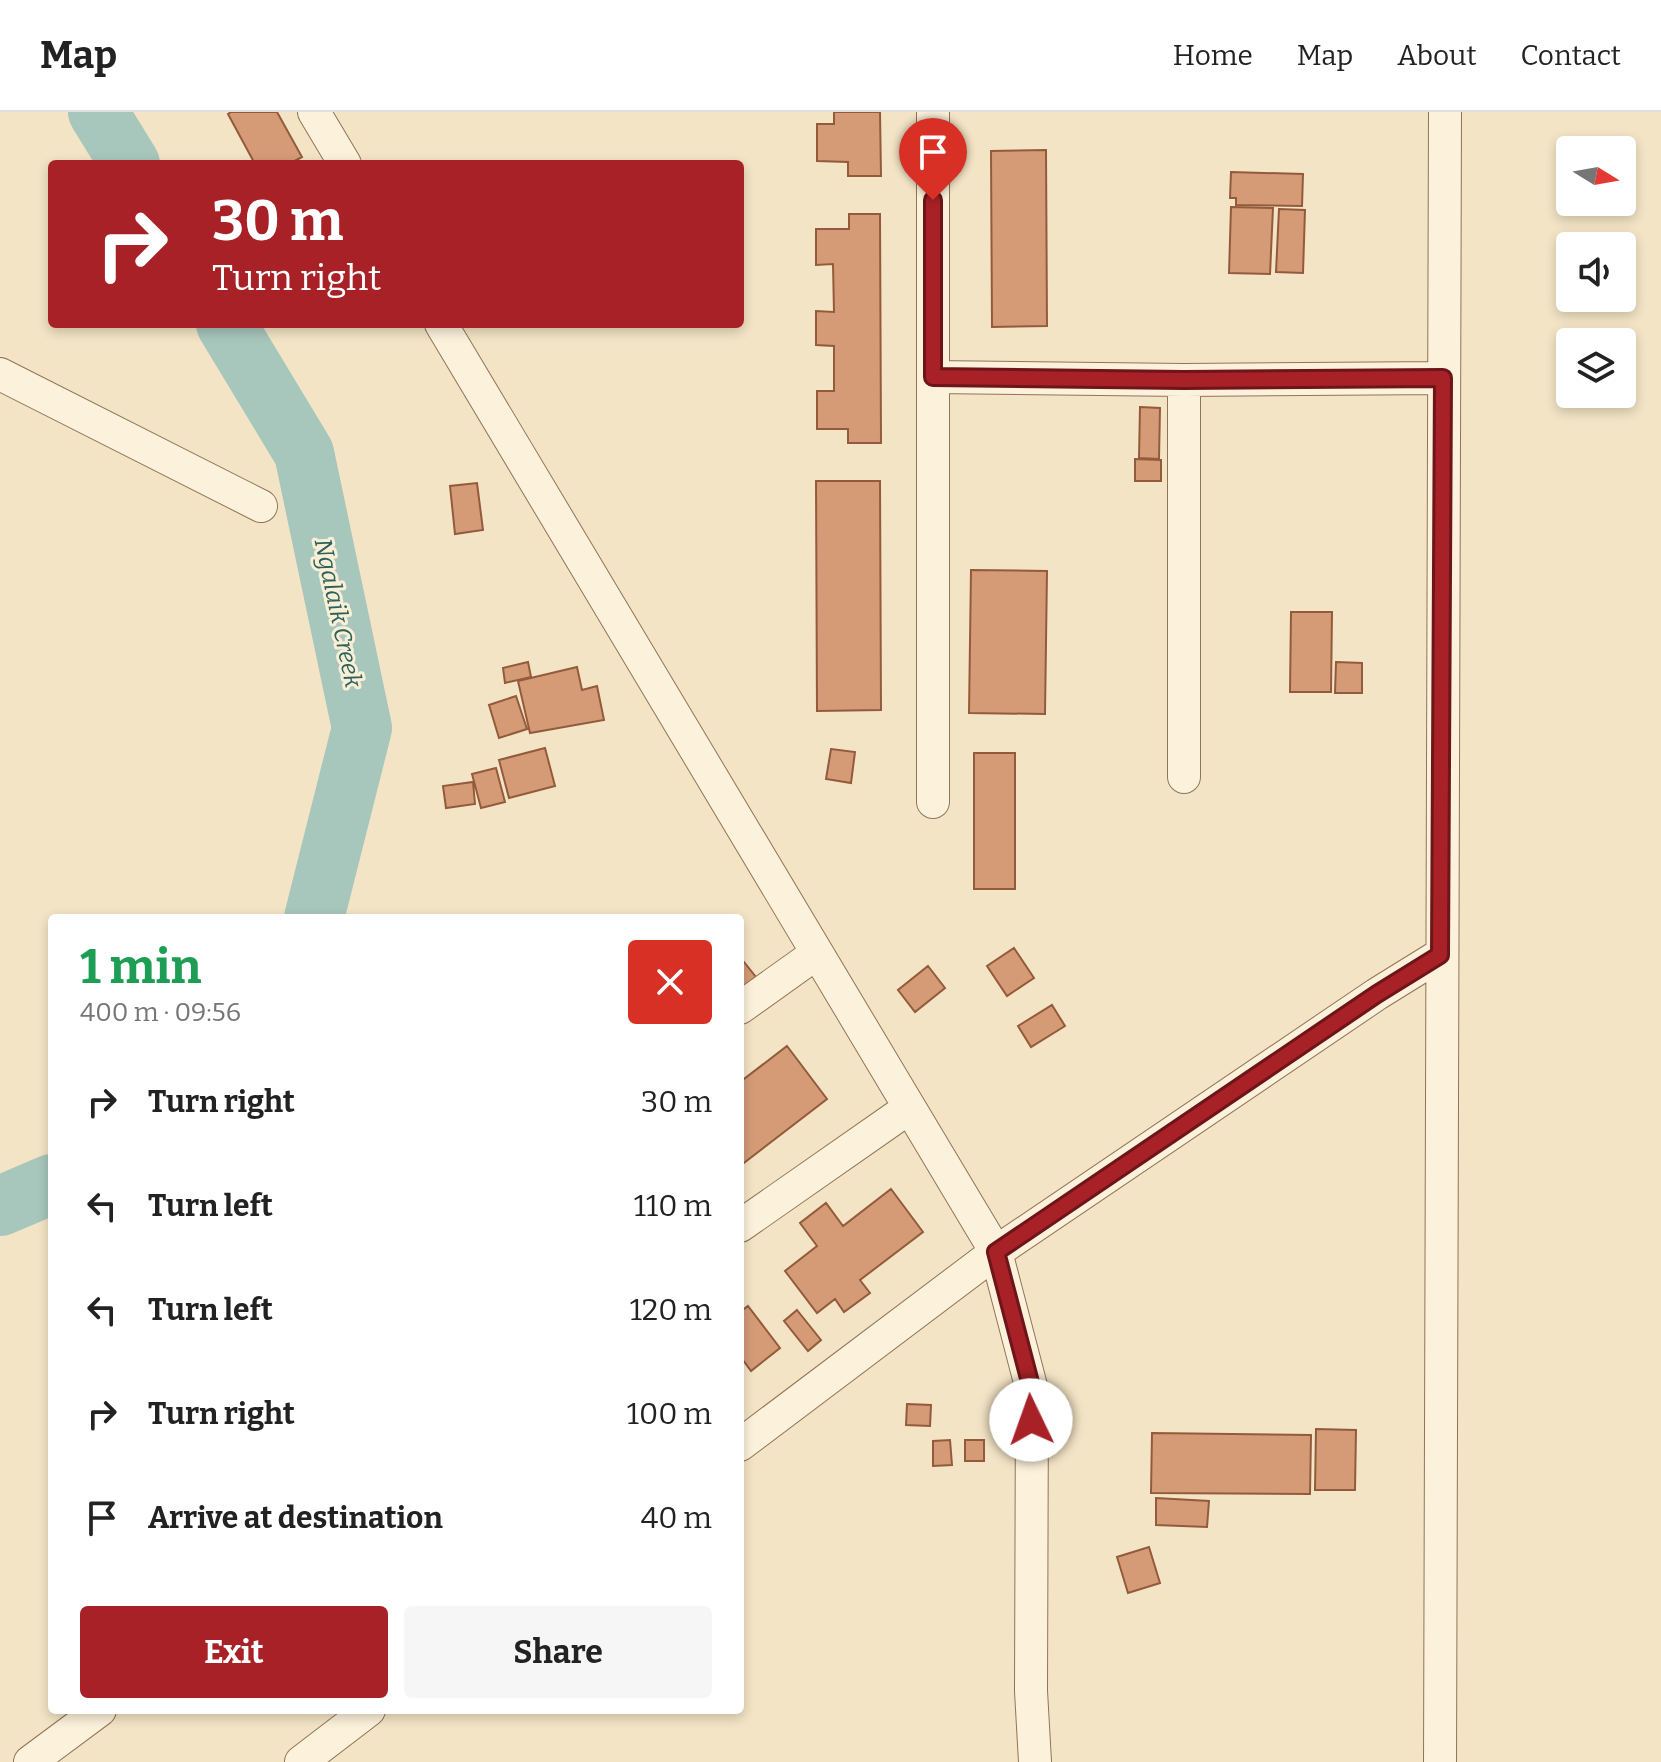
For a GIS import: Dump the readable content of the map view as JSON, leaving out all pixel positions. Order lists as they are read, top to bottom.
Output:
{
  "water": ["Ngalaik Creek"],
  "north": "right",
  "page": {
    "header": "Map",
    "nav": [
      "Home",
      "Map",
      "About",
      "Contact"
    ],
    "turn": ["30 m", "Turn right"],
    "heading": ["1 min", "400 m · 09:56"],
    "list": [
      {
        "name": "Turn right",
        "value": "30 m"
      },
      {
        "name": "Turn left",
        "value": "110 m"
      },
      {
        "name": "Turn left",
        "value": "120 m"
      },
      {
        "name": "Turn right",
        "value": "100 m"
      },
      {
        "name": "Arrive at destination",
        "value": "40 m"
      }
    ],
    "buttons": ["Exit", "Share"]
  }
}
